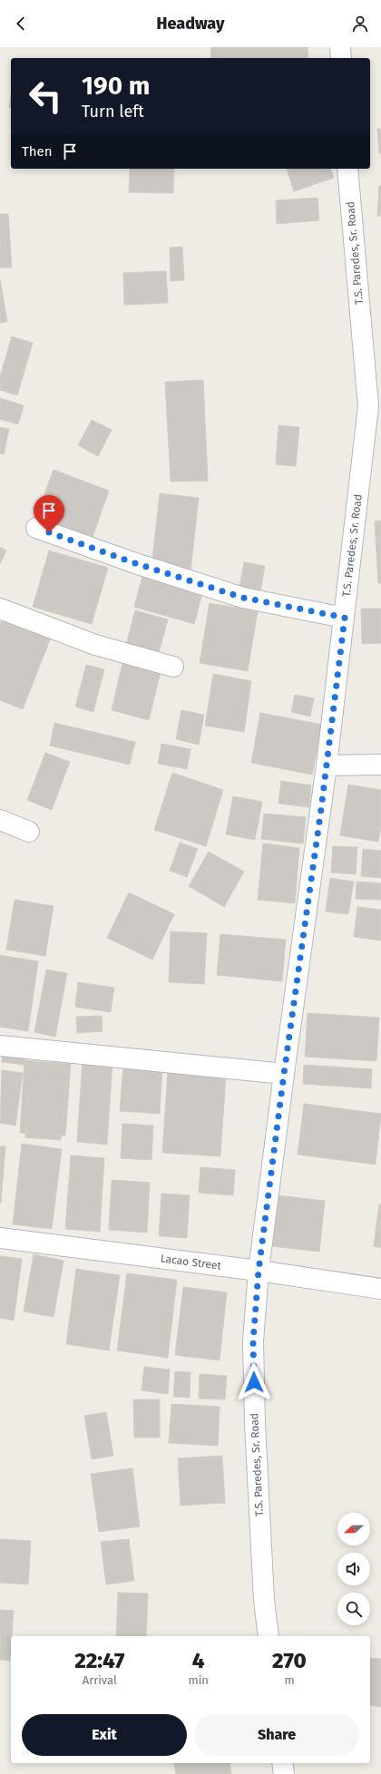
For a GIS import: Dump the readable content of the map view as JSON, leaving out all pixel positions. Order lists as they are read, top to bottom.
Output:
{
  "streets": {
    "street": ["T.S. Paredes, Sr. Road", "Lacao Street"]
  },
  "crossings": [
    ["T.S. Paredes, Sr. Road", "Lacao Street"]
  ],
  "north": "left",
  "page": {
    "header": "Headway",
    "turn": ["190 m", "Turn left"],
    "then": "Then",
    "eta": [
      "22:47",
      "Arrival",
      "4",
      "min",
      "270",
      "m"
    ],
    "buttons": ["Exit", "Share"]
  }
}
